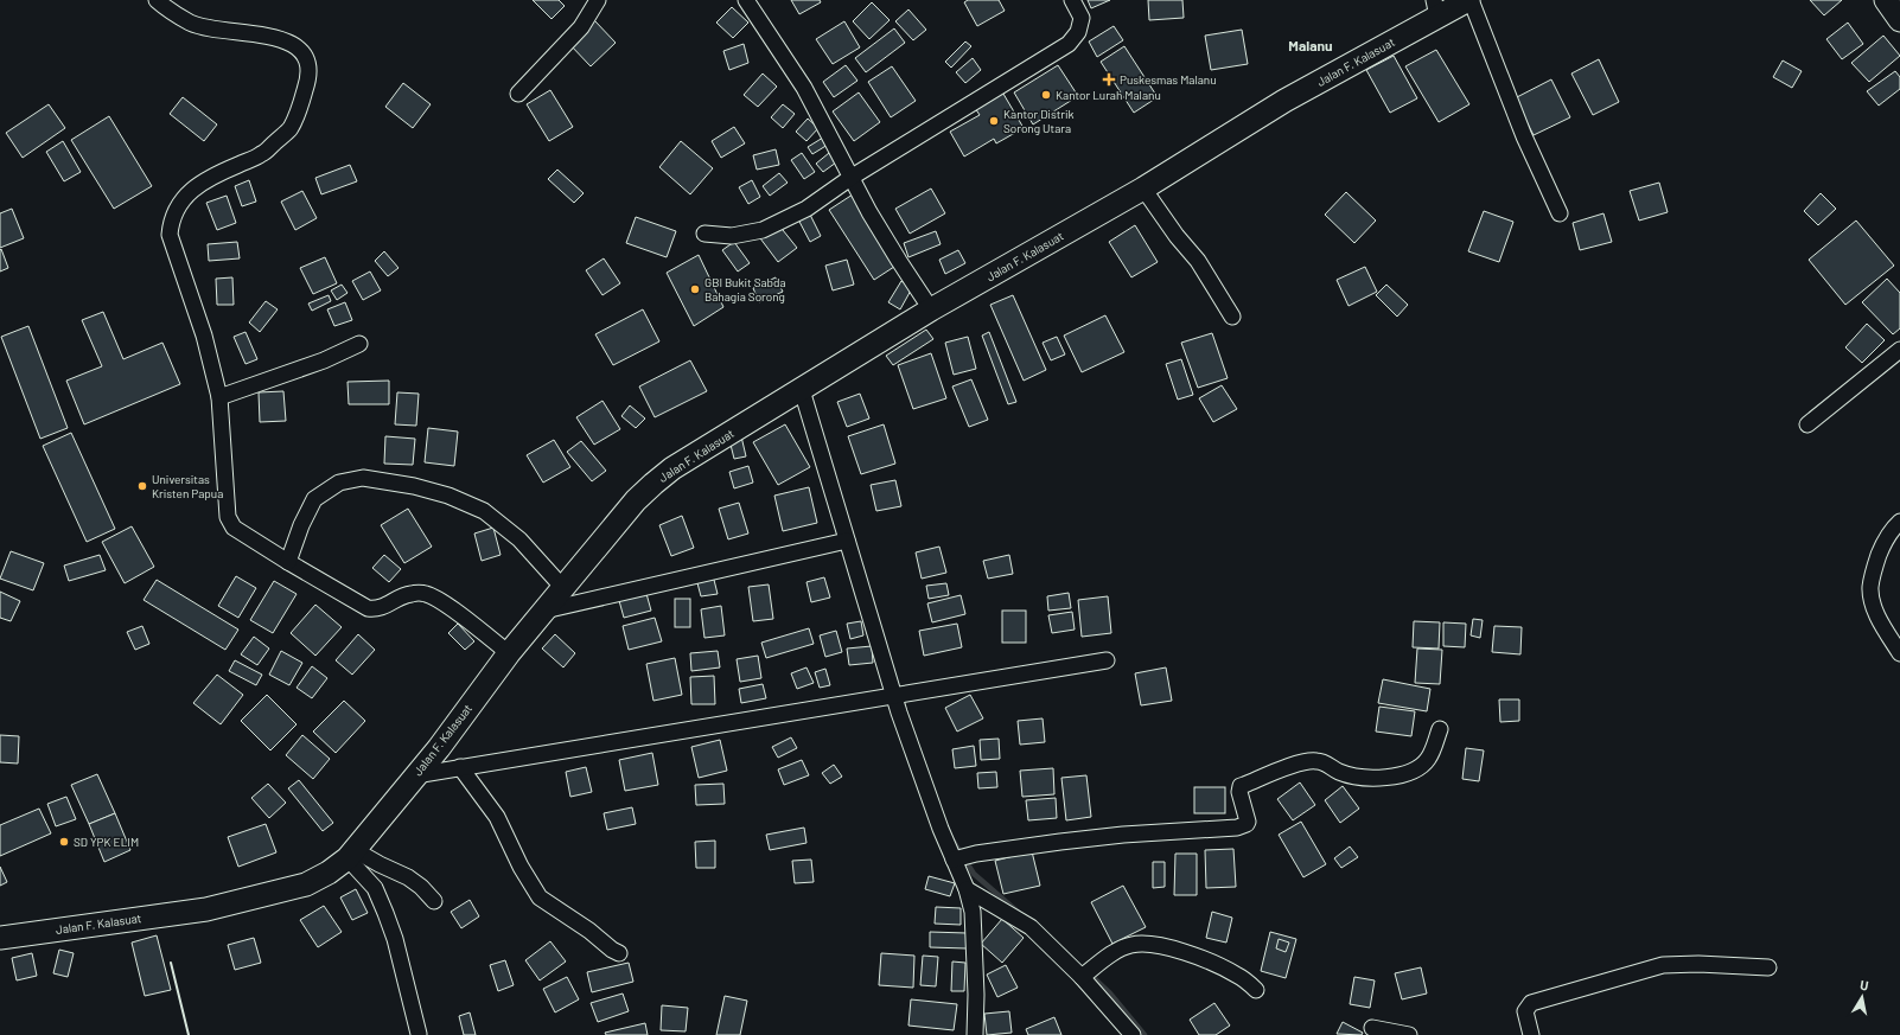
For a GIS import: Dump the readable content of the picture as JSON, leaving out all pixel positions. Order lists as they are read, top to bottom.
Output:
{
  "streets": {
    "street": ["Jalan F. Kalasuat"]
  },
  "districts": ["Malanu"],
  "places": {
    "health": ["Puskesmas Malanu"],
    "other": [
      "Kantor Lurah Malanu",
      "Kantor Distrik Sorong Utara",
      "GBI Bukit Sabda Bahagia Sorong",
      "Universitas Kristen Papua",
      "SD YPK ELIM"
    ]
  },
  "north": "top"
}
